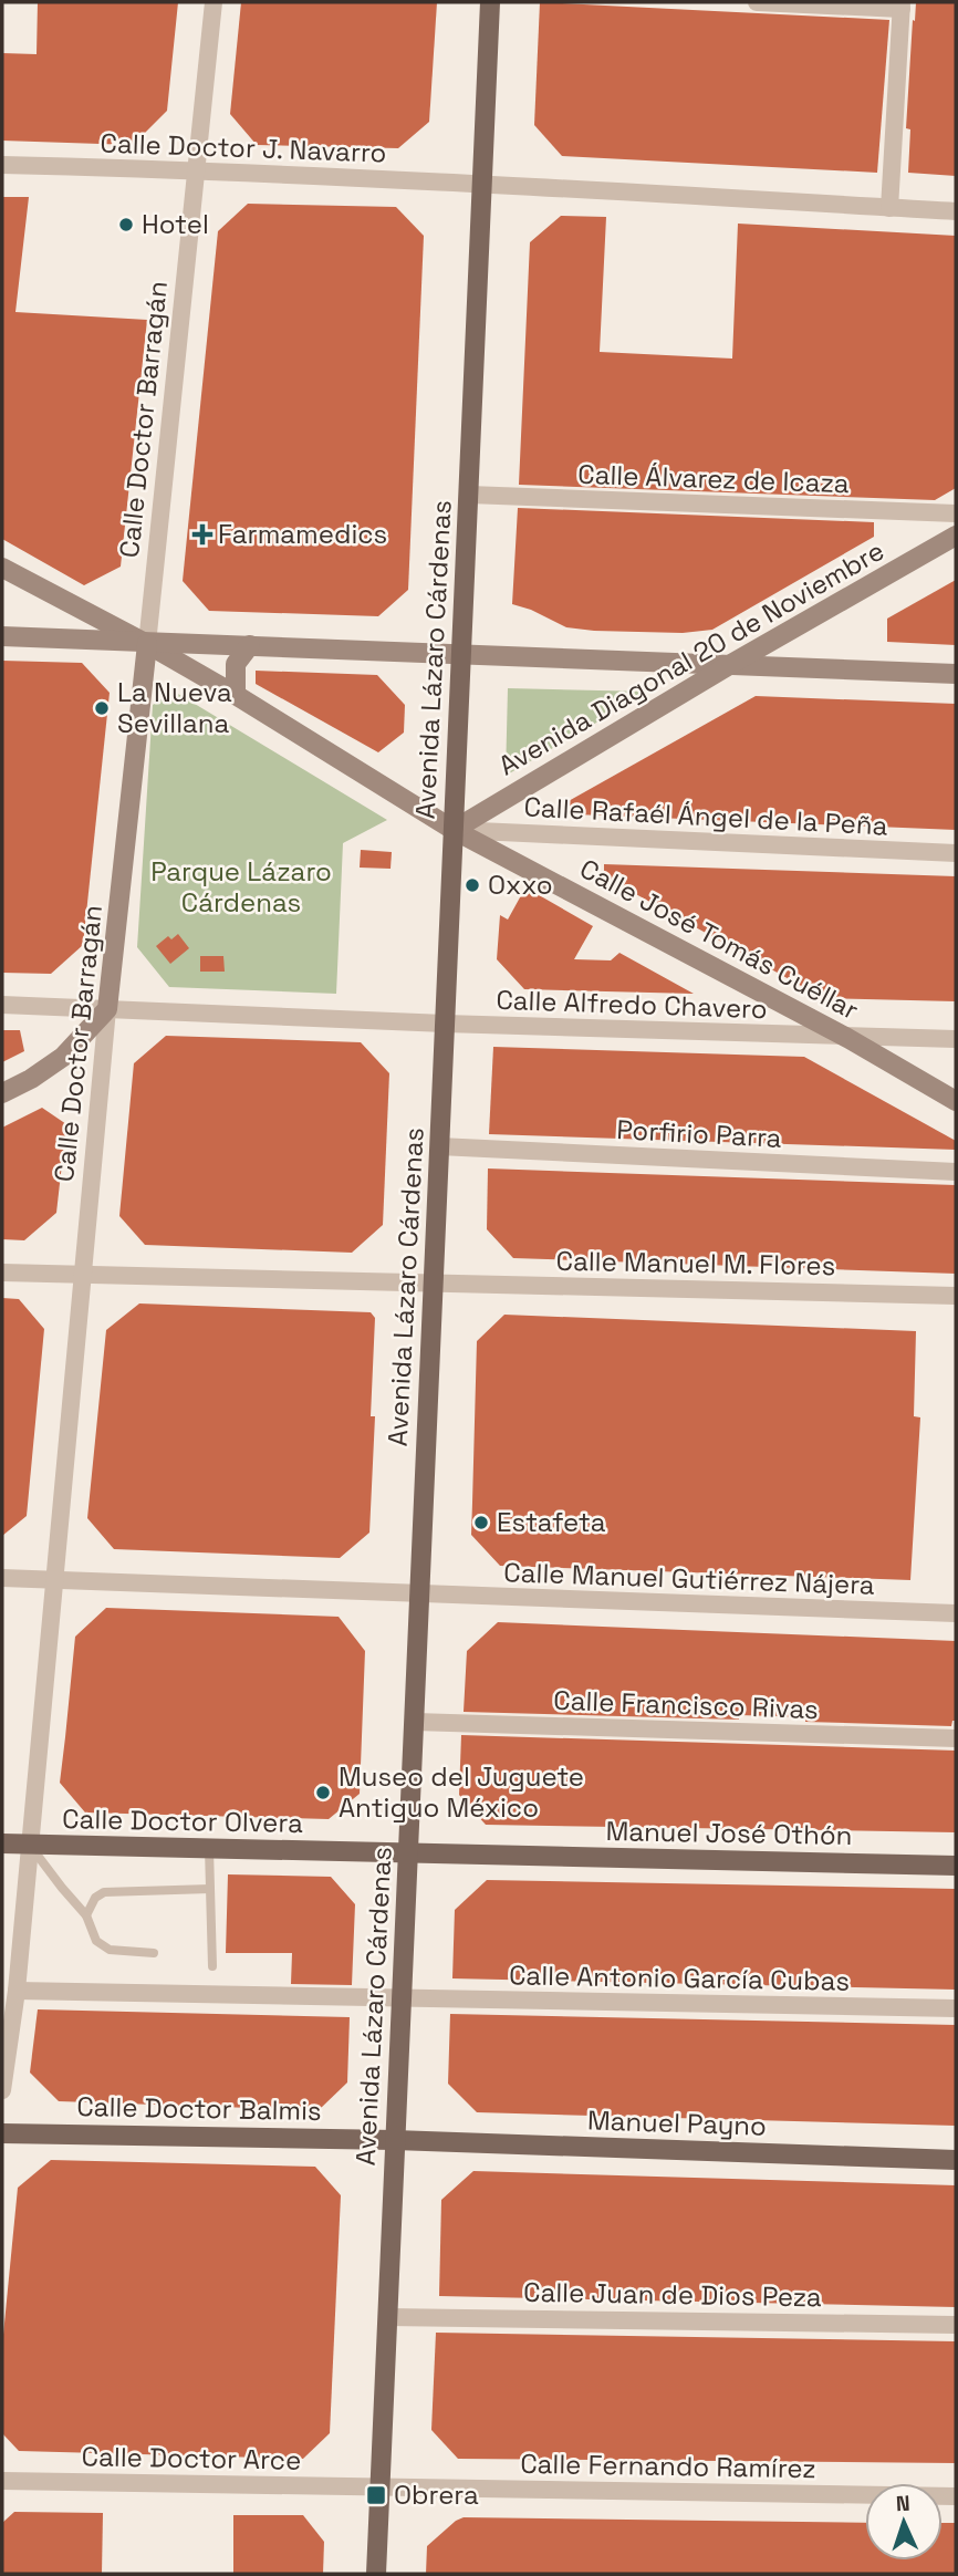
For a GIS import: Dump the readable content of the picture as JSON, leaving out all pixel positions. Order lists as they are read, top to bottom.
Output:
{
  "streets": {
    "main road": [
      "Avenida Lázaro Cárdenas",
      "Calle Doctor Olvera",
      "Manuel José Othón",
      "Calle Doctor Balmis",
      "Manuel Payno"
    ],
    "street": [
      "Calle Doctor J. Navarro",
      "Calle Doctor Barragán",
      "Calle Álvarez de Icaza",
      "Avenida Diagonal 20 de Noviembre",
      "Calle Rafaél Ángel de la Peña",
      "Calle José Tomás Cuéllar",
      "Calle Alfredo Chavero",
      "Porfirio Parra",
      "Calle Manuel M. Flores",
      "Calle Manuel Gutiérrez Nájera",
      "Calle Francisco Rivas",
      "Calle Antonio García Cubas",
      "Calle Juan de Dios Peza",
      "Calle Doctor Arce",
      "Calle Fernando Ramírez"
    ]
  },
  "crossings": [
    ["Calle Doctor J. Navarro", "Calle Doctor Barragán"],
    ["Calle Doctor J. Navarro", "Avenida Lázaro Cárdenas"],
    ["Calle Doctor Barragán", "Calle José Tomás Cuéllar"],
    ["Calle Doctor Barragán", "Calle Alfredo Chavero"],
    ["Calle Doctor Barragán", "Calle Manuel M. Flores"],
    ["Calle Doctor Barragán", "Calle Manuel Gutiérrez Nájera"],
    ["Calle Doctor Barragán", "Calle Doctor Olvera"],
    ["Calle Doctor Barragán", "Calle Antonio García Cubas"],
    ["Calle Álvarez de Icaza", "Avenida Lázaro Cárdenas"],
    ["Avenida Diagonal 20 de Noviembre", "Avenida Lázaro Cárdenas"],
    ["Avenida Diagonal 20 de Noviembre", "Calle Rafaél Ángel de la Peña"],
    ["Avenida Diagonal 20 de Noviembre", "Calle José Tomás Cuéllar"],
    ["Avenida Lázaro Cárdenas", "Calle Rafaél Ángel de la Peña"],
    ["Avenida Lázaro Cárdenas", "Calle José Tomás Cuéllar"],
    ["Avenida Lázaro Cárdenas", "Calle Alfredo Chavero"],
    ["Avenida Lázaro Cárdenas", "Porfirio Parra"],
    ["Avenida Lázaro Cárdenas", "Calle Manuel M. Flores"],
    ["Avenida Lázaro Cárdenas", "Calle Manuel Gutiérrez Nájera"],
    ["Avenida Lázaro Cárdenas", "Calle Francisco Rivas"],
    ["Avenida Lázaro Cárdenas", "Calle Doctor Olvera"],
    ["Avenida Lázaro Cárdenas", "Manuel José Othón"],
    ["Avenida Lázaro Cárdenas", "Calle Antonio García Cubas"],
    ["Avenida Lázaro Cárdenas", "Calle Doctor Balmis"],
    ["Avenida Lázaro Cárdenas", "Manuel Payno"],
    ["Avenida Lázaro Cárdenas", "Calle Juan de Dios Peza"],
    ["Avenida Lázaro Cárdenas", "Calle Doctor Arce"],
    ["Avenida Lázaro Cárdenas", "Calle Fernando Ramírez"],
    ["Calle Rafaél Ángel de la Peña", "Calle José Tomás Cuéllar"],
    ["Calle José Tomás Cuéllar", "Calle Alfredo Chavero"],
    ["Calle Doctor Olvera", "Manuel José Othón"],
    ["Calle Doctor Balmis", "Manuel Payno"],
    ["Calle Doctor Arce", "Calle Fernando Ramírez"]
  ],
  "parks": ["Parque Lázaro Cárdenas"],
  "places": {
    "other": [
      "Hotel",
      "La Nueva Sevillana",
      "Oxxo",
      "Estafeta",
      "Museo del Juguete Antiguo México"
    ],
    "health": ["Farmamedics"],
    "transit": ["Obrera"]
  },
  "north": "top"
}
